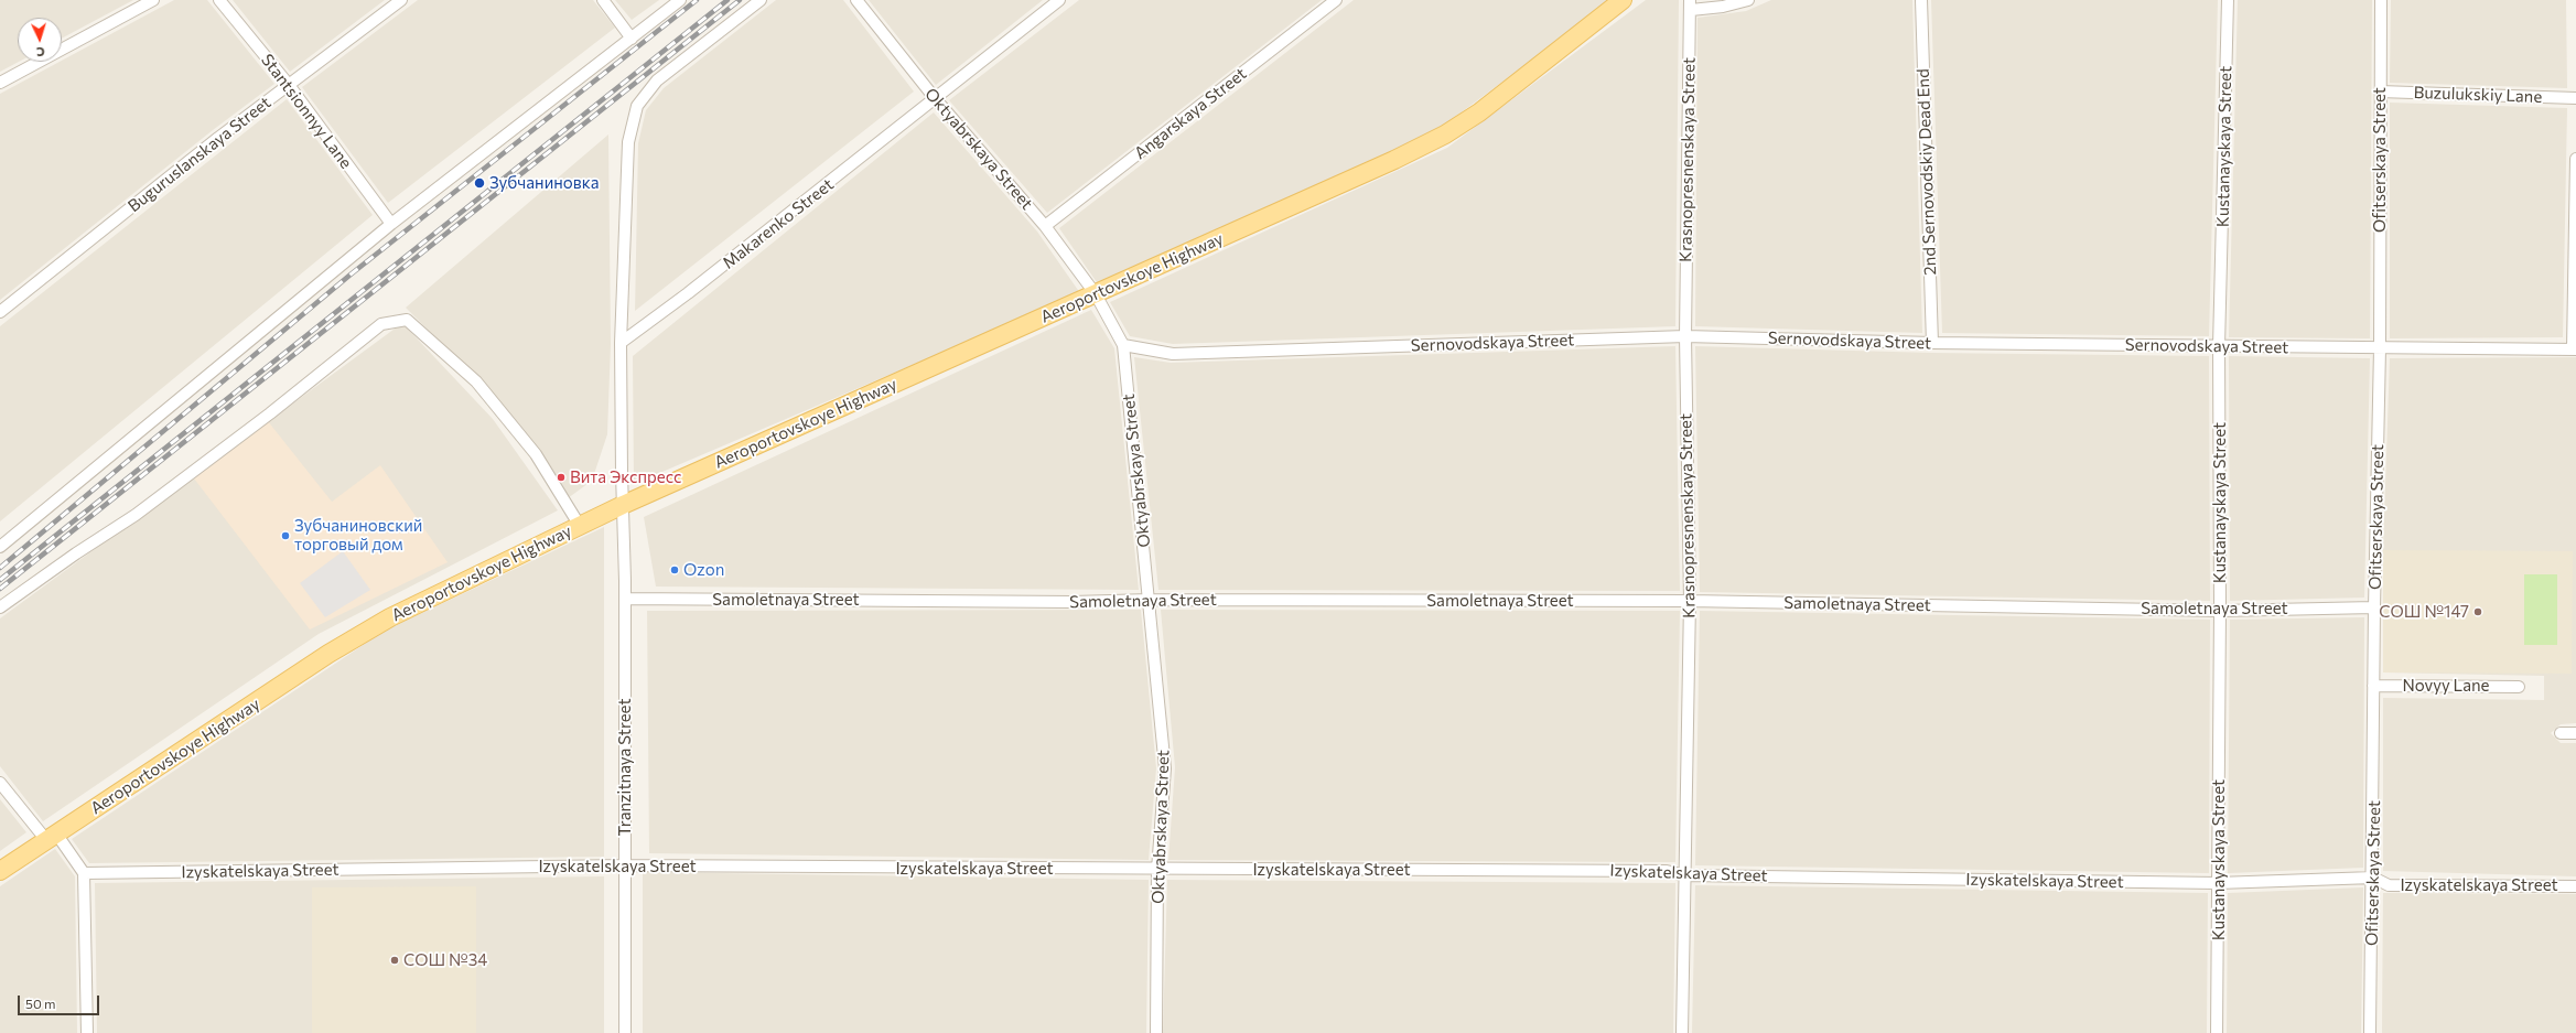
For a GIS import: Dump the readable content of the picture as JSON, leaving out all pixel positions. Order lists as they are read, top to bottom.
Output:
{
  "streets": {
    "main road": ["Aeroportovskoye Highway"],
    "street": [
      "Buzulukskiy Lane",
      "Stantsionnyy Lane",
      "Angarskaya Street",
      "Kustanayskaya Street",
      "Oktyabrskaya Street",
      "Buguruslanskaya Street",
      "Krasnopresnenskaya Street",
      "Ofitserskaya Street",
      "2nd Sernovodskiy Dead End",
      "Makarenko Street",
      "Sernovodskaya Street",
      "Samoletnaya Street",
      "Novyy Lane",
      "Tranzitnaya Street",
      "Izyskatelskaya Street"
    ]
  },
  "crossings": [
    ["Buzulukskiy Lane", "Ofitserskaya Street"],
    ["Stantsionnyy Lane", "Buguruslanskaya Street"],
    ["Angarskaya Street", "Oktyabrskaya Street"],
    ["Kustanayskaya Street", "Sernovodskaya Street"],
    ["Kustanayskaya Street", "Samoletnaya Street"],
    ["Kustanayskaya Street", "Izyskatelskaya Street"],
    ["Oktyabrskaya Street", "Makarenko Street"],
    ["Oktyabrskaya Street", "Aeroportovskoye Highway"],
    ["Oktyabrskaya Street", "Sernovodskaya Street"],
    ["Oktyabrskaya Street", "Samoletnaya Street"],
    ["Oktyabrskaya Street", "Izyskatelskaya Street"],
    ["Krasnopresnenskaya Street", "Sernovodskaya Street"],
    ["Krasnopresnenskaya Street", "Samoletnaya Street"],
    ["Krasnopresnenskaya Street", "Izyskatelskaya Street"],
    ["Ofitserskaya Street", "Sernovodskaya Street"],
    ["Ofitserskaya Street", "Samoletnaya Street"],
    ["Ofitserskaya Street", "Novyy Lane"],
    ["Ofitserskaya Street", "Izyskatelskaya Street"],
    ["2nd Sernovodskiy Dead End", "Sernovodskaya Street"],
    ["Aeroportovskoye Highway", "Tranzitnaya Street"],
    ["Samoletnaya Street", "Tranzitnaya Street"],
    ["Tranzitnaya Street", "Izyskatelskaya Street"]
  ],
  "places": [
    "Зубчаниновка",
    "Вита Экспресс",
    "Зубчаниновский торговый дом",
    "Ozon",
    "СОШ №147",
    "СОШ №34"
  ],
  "scale_bar": "50 m",
  "north": "bottom"
}
